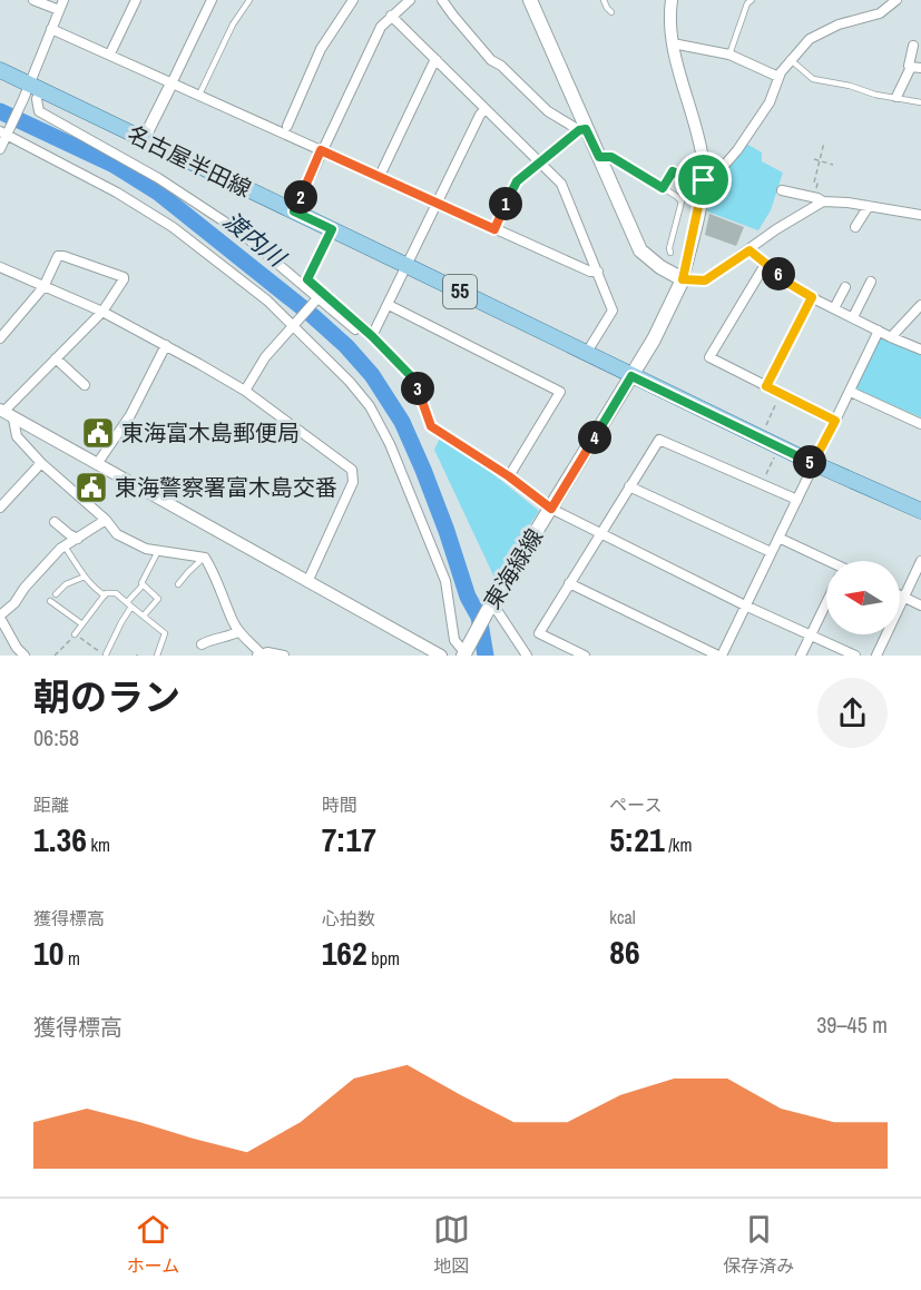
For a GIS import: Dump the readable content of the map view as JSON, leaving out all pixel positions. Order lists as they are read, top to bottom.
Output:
{
  "streets": {
    "main road": ["名古屋半田線", "55", "東海緑線"]
  },
  "crossings": [
    ["名古屋半田線", "東海緑線"]
  ],
  "water": ["渡内川"],
  "places": {
    "public building": ["東海富木島郵便局", "東海警察署富木島交番"]
  },
  "north": "left",
  "page": {
    "pins": [
      "2",
      "1",
      "6",
      "3",
      "4",
      "5"
    ],
    "heading": ["朝のラン", "06:58"],
    "stats": [
      ["距離", "1.36 km"],
      ["時間", "7:17"],
      ["ペース", "5:21 /km"],
      ["獲得標高", "10 m"],
      ["心拍数", "162 bpm"],
      ["kcal", "86"]
    ],
    "chart": ["獲得標高", "39–45 m"],
    "tabs": ["ホーム", "地図", "保存済み"]
  }
}
